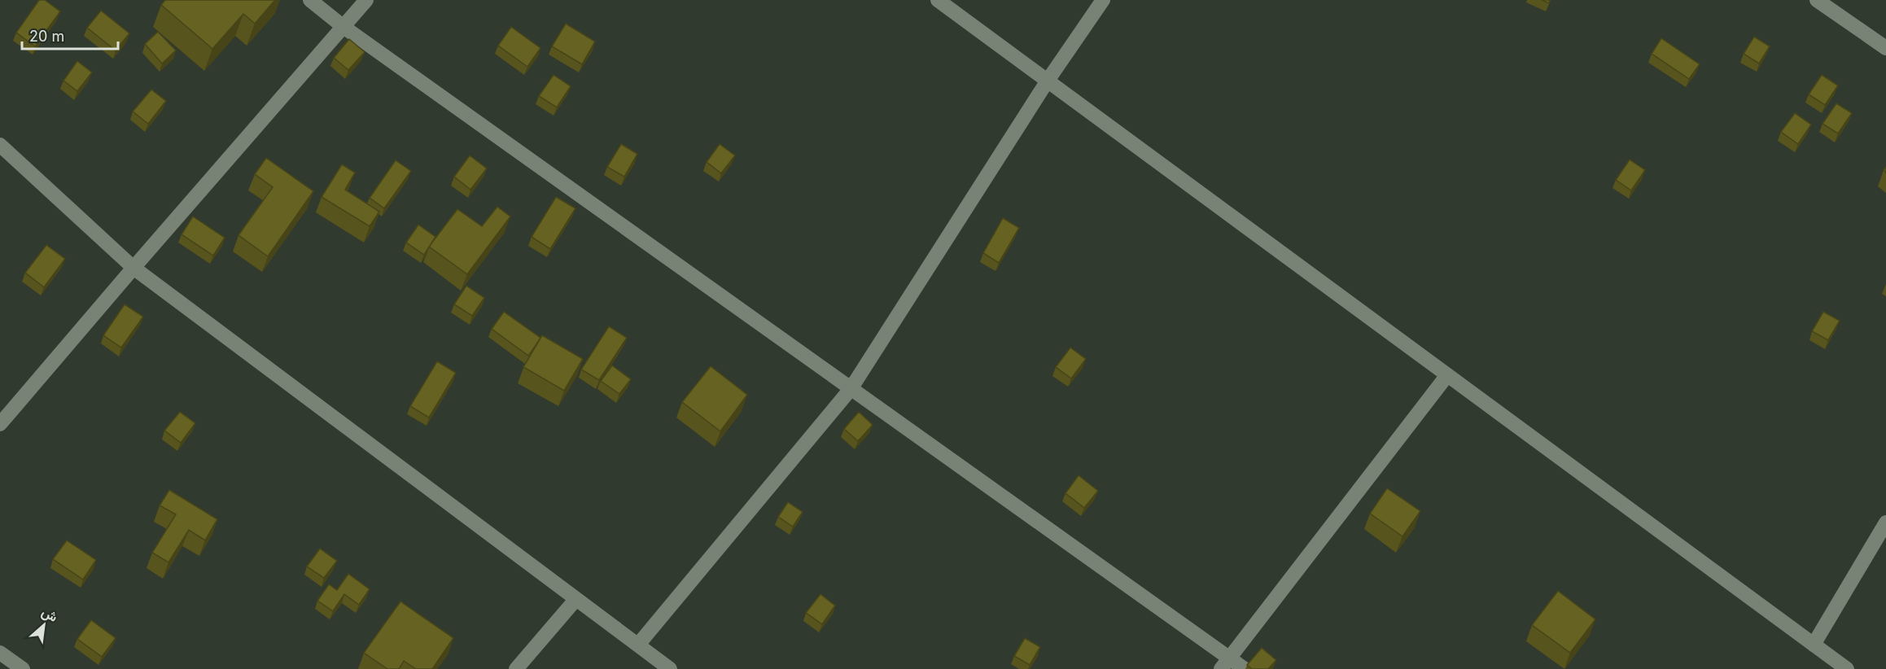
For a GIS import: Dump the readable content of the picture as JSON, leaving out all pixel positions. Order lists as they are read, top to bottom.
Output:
{
  "scale_bar": "20 m",
  "north": "top right"
}
